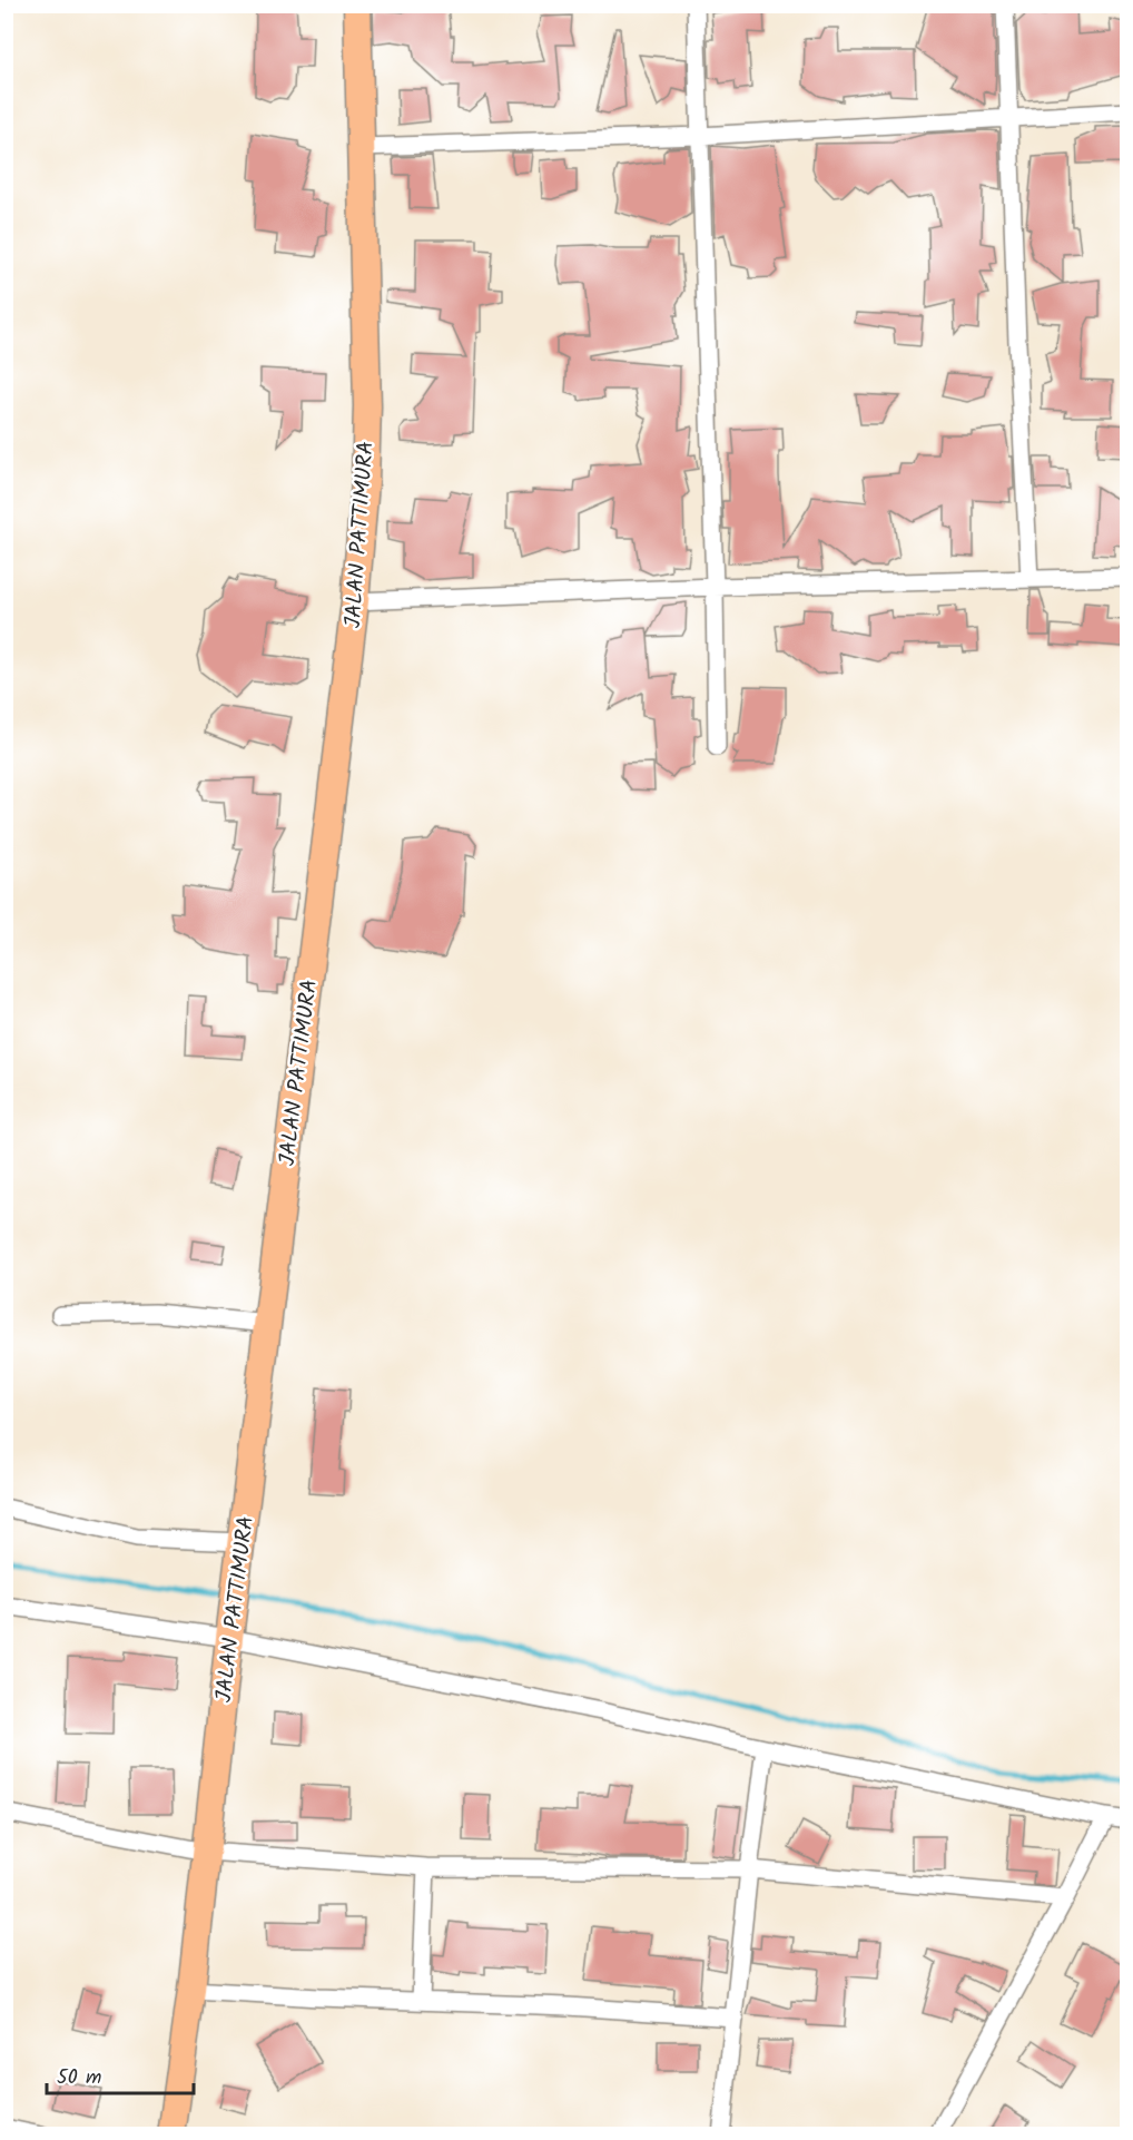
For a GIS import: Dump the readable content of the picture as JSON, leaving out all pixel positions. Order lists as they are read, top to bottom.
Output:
{
  "streets": {
    "main road": ["JALAN PATTIMURA"]
  },
  "scale_bar": "50 m"
}
